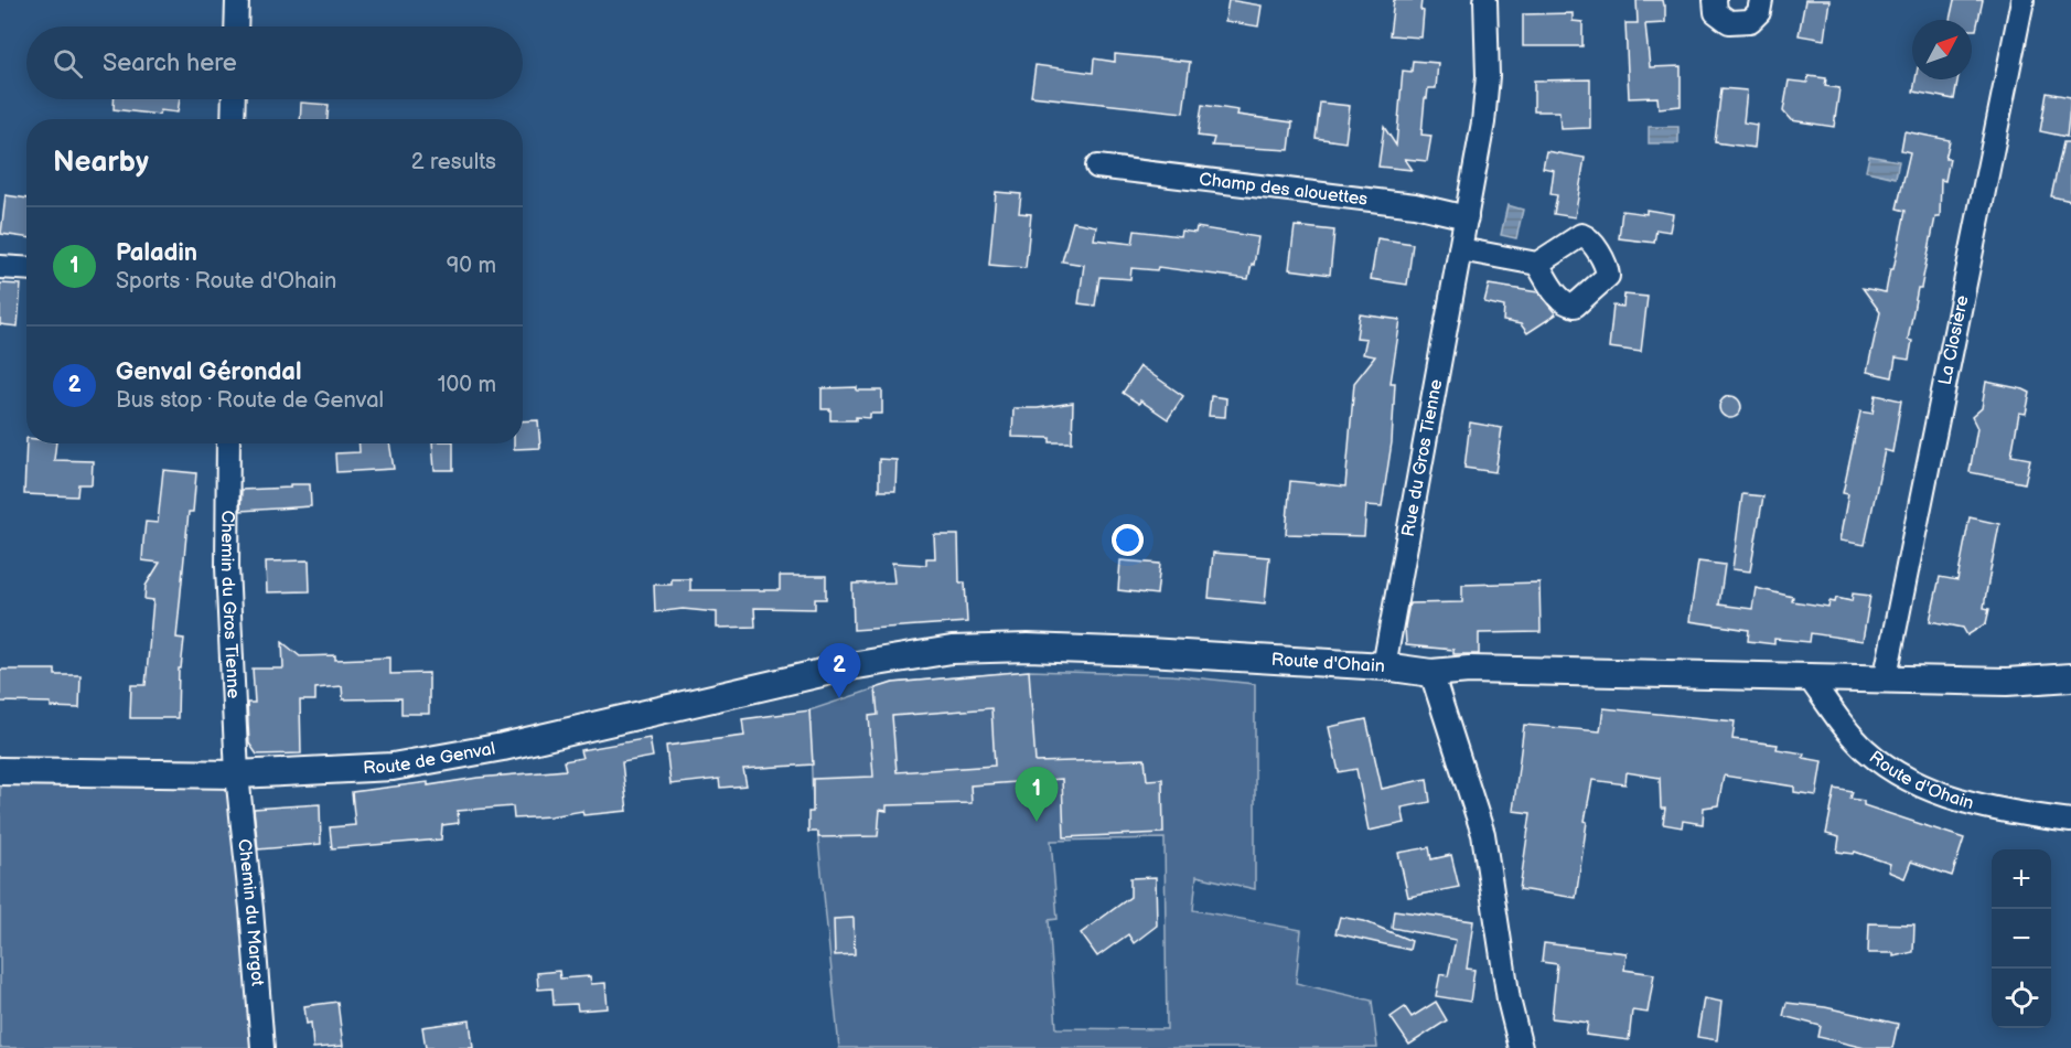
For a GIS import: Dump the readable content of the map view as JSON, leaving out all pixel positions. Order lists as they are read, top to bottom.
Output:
{
  "streets": {
    "main road": ["Route d'Ohain", "Route de Genval"],
    "street": [
      "Champ des alouettes",
      "La Closière",
      "Rue du Gros Tienne",
      "Chemin du Gros Tienne",
      "Chemin du Margot"
    ]
  },
  "crossings": [
    ["Champ des alouettes", "Rue du Gros Tienne"],
    ["La Closière", "Route d'Ohain"],
    ["Rue du Gros Tienne", "Route d'Ohain"],
    ["Chemin du Gros Tienne", "Route de Genval"],
    ["Chemin du Gros Tienne", "Chemin du Margot"],
    ["Route d'Ohain", "Route de Genval"],
    ["Route de Genval", "Chemin du Margot"]
  ],
  "north": "top right",
  "page": {
    "search": "Search here",
    "heading": ["Nearby", "2 results"],
    "list": [
      {
        "mark": "1",
        "name": "Paladin",
        "note": "Sports · Route d'Ohain",
        "value": "90 m"
      },
      {
        "mark": "2",
        "name": "Genval Gérondal",
        "note": "Bus stop · Route de Genval",
        "value": "100 m"
      }
    ],
    "pins": ["2", "1"],
    "map_buttons": ["+", "−"]
  }
}
